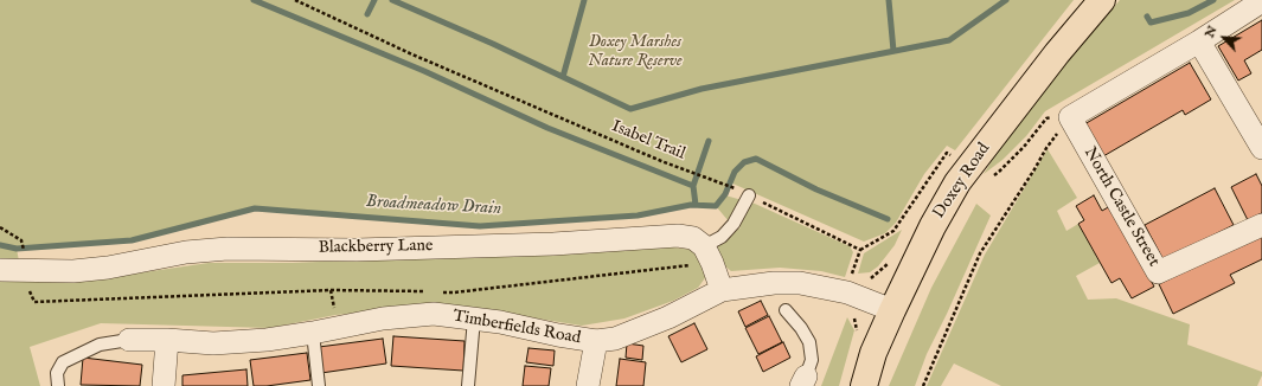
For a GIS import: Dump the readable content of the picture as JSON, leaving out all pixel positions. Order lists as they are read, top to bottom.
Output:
{
  "streets": {
    "main road": ["Doxey Road"],
    "street": ["North Castle Street", "Blackberry Lane", "Timberfields Road"],
    "path": ["Isabel Trail"]
  },
  "crossings": [
    ["Doxey Road", "Timberfields Road"]
  ],
  "water": ["Broadmeadow Drain"],
  "parks": ["Doxey Marshes Nature Reserve"],
  "north": "top left"
}
